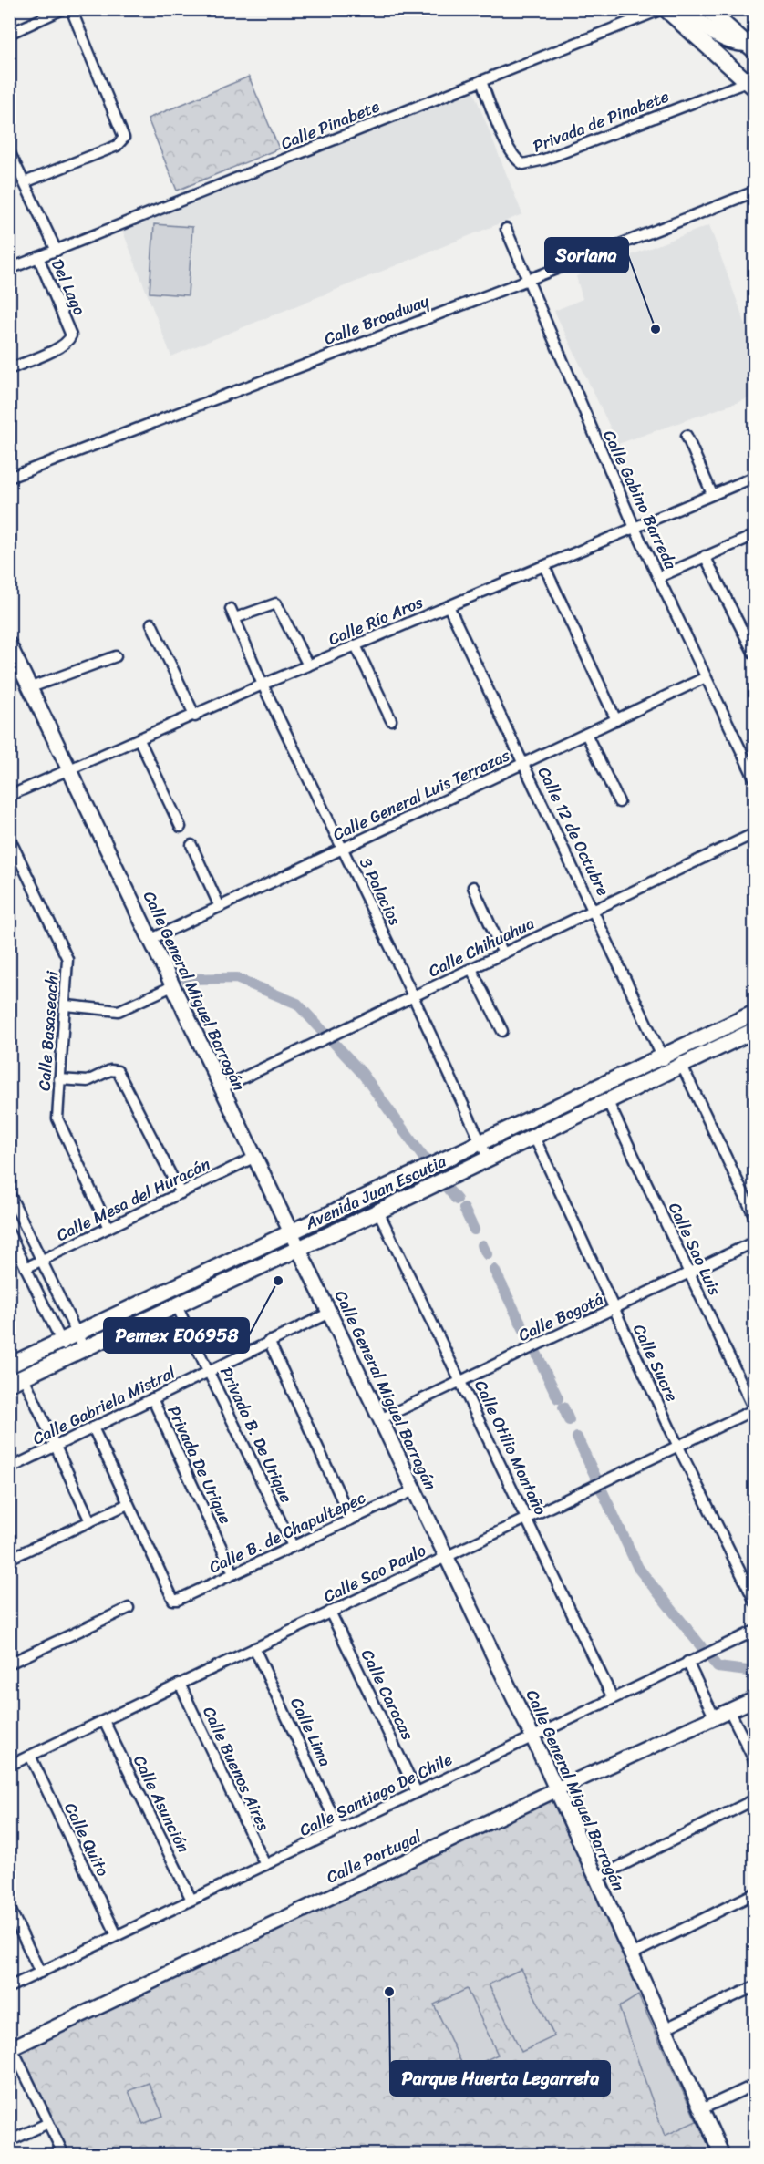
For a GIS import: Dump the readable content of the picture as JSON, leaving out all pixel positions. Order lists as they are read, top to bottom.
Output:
{
  "streets": {
    "main road": ["Calle General Miguel Barragán", "Avenida Juan Escutia", "Calle Portugal"],
    "street": [
      "Privada de Pinabete",
      "Calle Pinabete",
      "Del Lago",
      "Calle Broadway",
      "Calle Gabino Barreda",
      "Calle Río Aros",
      "Calle General Luis Terrazas",
      "Calle 12 de Octubre",
      "3 Palacios",
      "Calle Chihuahua",
      "Calle Basaseachi",
      "Calle Mesa del Huracán",
      "Calle Sao Luis",
      "Calle Bogotá",
      "Calle Sucre",
      "Calle Gabriela Mistral",
      "Privada B. De Urique",
      "Calle Otilio Montaño",
      "Privada De Urique",
      "Calle B. de Chapultepec",
      "Calle Sao Paulo",
      "Calle Caracas",
      "Calle Lima",
      "Calle Buenos Aires",
      "Calle Santiago De Chile",
      "Calle Asunción",
      "Calle Quito"
    ]
  },
  "crossings": [
    ["Privada de Pinabete", "Calle Pinabete"],
    ["Calle Pinabete", "Del Lago"],
    ["Calle Broadway", "Calle Gabino Barreda"],
    ["Calle Gabino Barreda", "Calle Río Aros"],
    ["Calle Gabino Barreda", "Calle General Luis Terrazas"],
    ["Calle Río Aros", "Calle 12 de Octubre"],
    ["Calle Río Aros", "3 Palacios"],
    ["Calle Río Aros", "Calle General Miguel Barragán"],
    ["Calle General Luis Terrazas", "Calle 12 de Octubre"],
    ["Calle General Luis Terrazas", "3 Palacios"],
    ["Calle General Luis Terrazas", "Calle General Miguel Barragán"],
    ["Calle 12 de Octubre", "Calle Chihuahua"],
    ["Calle 12 de Octubre", "Avenida Juan Escutia"],
    ["3 Palacios", "Calle Chihuahua"],
    ["3 Palacios", "Avenida Juan Escutia"],
    ["Calle Chihuahua", "Calle General Miguel Barragán"],
    ["Calle General Miguel Barragán", "Avenida Juan Escutia"],
    ["Calle General Miguel Barragán", "Calle Mesa del Huracán"],
    ["Calle General Miguel Barragán", "Calle Bogotá"],
    ["Calle General Miguel Barragán", "Calle Gabriela Mistral"],
    ["Calle General Miguel Barragán", "Calle B. de Chapultepec"],
    ["Calle General Miguel Barragán", "Calle Sao Paulo"],
    ["Calle General Miguel Barragán", "Calle Santiago De Chile"],
    ["Calle General Miguel Barragán", "Calle Portugal"],
    ["Calle Basaseachi", "Calle Mesa del Huracán"],
    ["Avenida Juan Escutia", "Calle Sao Luis"],
    ["Avenida Juan Escutia", "Calle Sucre"],
    ["Avenida Juan Escutia", "Privada B. De Urique"],
    ["Avenida Juan Escutia", "Calle Otilio Montaño"],
    ["Calle Sao Luis", "Calle Bogotá"],
    ["Calle Sao Luis", "Calle Sao Paulo"],
    ["Calle Bogotá", "Calle Sucre"],
    ["Calle Bogotá", "Calle Otilio Montaño"],
    ["Calle Sucre", "Calle Sao Paulo"],
    ["Calle Gabriela Mistral", "Privada B. De Urique"],
    ["Calle Gabriela Mistral", "Privada De Urique"],
    ["Privada B. De Urique", "Calle B. de Chapultepec"],
    ["Calle Otilio Montaño", "Calle Sao Paulo"],
    ["Calle Otilio Montaño", "Calle Santiago De Chile"],
    ["Privada De Urique", "Calle B. de Chapultepec"],
    ["Calle Sao Paulo", "Calle Caracas"],
    ["Calle Sao Paulo", "Calle Lima"],
    ["Calle Sao Paulo", "Calle Buenos Aires"],
    ["Calle Sao Paulo", "Calle Asunción"],
    ["Calle Sao Paulo", "Calle Quito"],
    ["Calle Caracas", "Calle Santiago De Chile"],
    ["Calle Lima", "Calle Santiago De Chile"],
    ["Calle Buenos Aires", "Calle Santiago De Chile"],
    ["Calle Santiago De Chile", "Calle Asunción"],
    ["Calle Santiago De Chile", "Calle Quito"]
  ],
  "places": ["Soriana", "Pemex E06958", "Parque Huerta Legarreta"]
}
